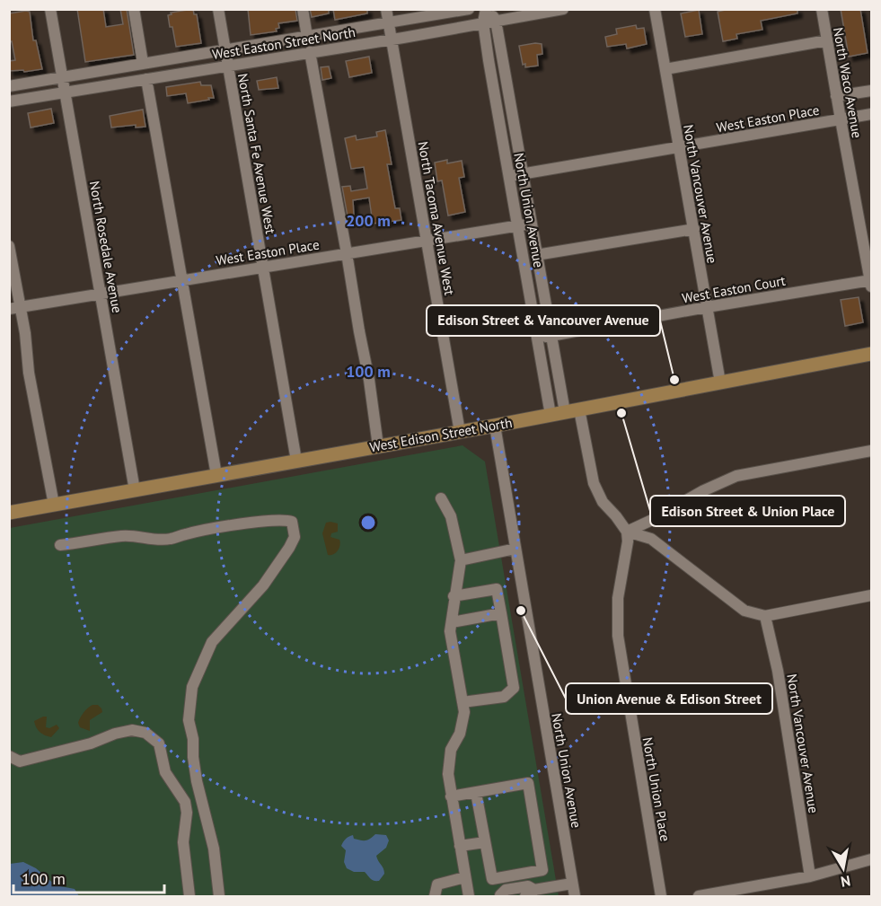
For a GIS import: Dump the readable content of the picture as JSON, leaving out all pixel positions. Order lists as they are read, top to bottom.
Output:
{
  "streets": {
    "main road": ["West Edison Street North"],
    "street": [
      "West Easton Street North",
      "North Waco Avenue",
      "West Easton Place",
      "North Santa Fe Avenue West",
      "North Vancouver Avenue",
      "North Union Avenue",
      "North Tacoma Avenue West",
      "North Rosedale Avenue",
      "West Easton Court",
      "North Union Place"
    ]
  },
  "crossings": [
    ["West Easton Street North", "North Santa Fe Avenue West"],
    ["West Easton Street North", "North Union Avenue"],
    ["West Easton Street North", "North Tacoma Avenue West"],
    ["West Easton Street North", "North Rosedale Avenue"],
    ["North Waco Avenue", "West Easton Place"],
    ["North Waco Avenue", "West Easton Court"],
    ["West Easton Place", "North Santa Fe Avenue West"],
    ["West Easton Place", "North Vancouver Avenue"],
    ["West Easton Place", "North Union Avenue"],
    ["West Easton Place", "North Tacoma Avenue West"],
    ["West Easton Place", "North Rosedale Avenue"],
    ["North Santa Fe Avenue West", "West Edison Street North"],
    ["North Vancouver Avenue", "West Easton Court"],
    ["North Vancouver Avenue", "West Edison Street North"],
    ["North Union Avenue", "West Easton Court"],
    ["North Union Avenue", "West Edison Street North"],
    ["North Tacoma Avenue West", "West Edison Street North"],
    ["North Rosedale Avenue", "West Edison Street North"]
  ],
  "places": ["Edison Street & Vancouver Avenue", "Edison Street & Union Place", "Union Avenue & Edison Street"],
  "scale_bar": "100 m",
  "north": "bottom",
  "rings": ["200 m", "100 m"]
}
